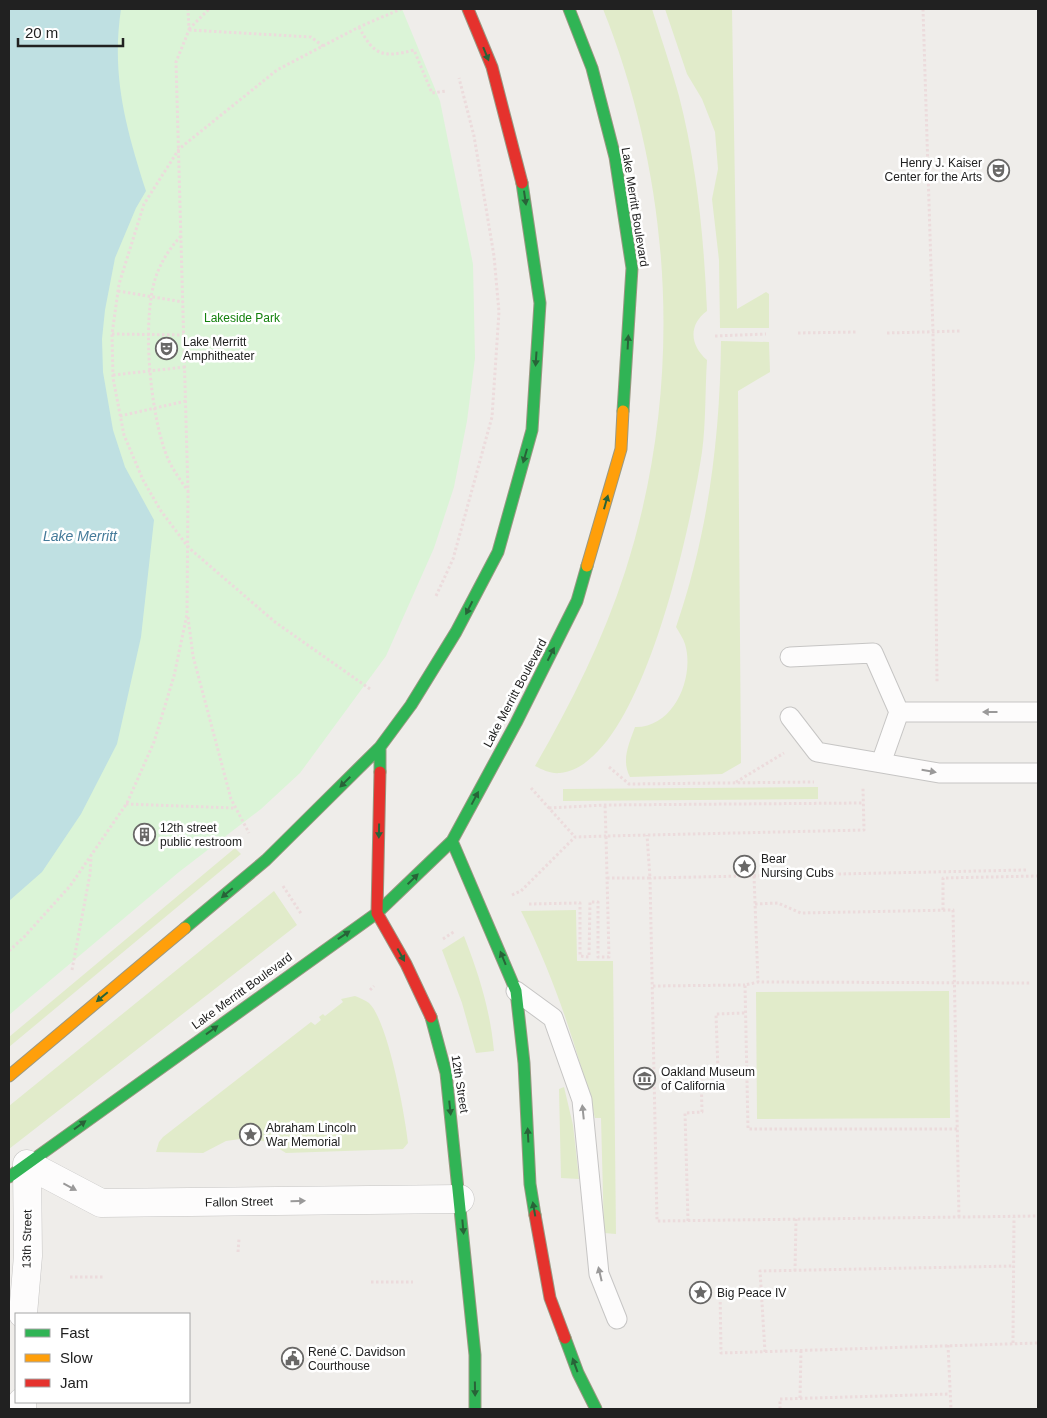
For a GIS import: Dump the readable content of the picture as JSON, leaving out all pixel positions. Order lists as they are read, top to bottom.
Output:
{
  "streets": {
    "main road": ["Lake Merritt Boulevard", "12th Street"],
    "street": ["Fallon Street", "13th Street"]
  },
  "crossings": [
    ["Lake Merritt Boulevard", "12th Street"],
    ["Lake Merritt Boulevard", "Fallon Street"],
    ["Lake Merritt Boulevard", "13th Street"],
    ["12th Street", "Fallon Street"],
    ["Fallon Street", "13th Street"]
  ],
  "one_way": ["Lake Merritt Boulevard", "Fallon Street"],
  "water": ["Lake Merritt"],
  "parks": ["Lakeside Park"],
  "places": {
    "theatre": ["Henry J. Kaiser Center for the Arts", "Lake Merritt Amphitheater"],
    "building": ["12th street public restroom"],
    "place": ["Bear Nursing Cubs", "Abraham Lincoln War Memorial", "Big Peace IV"],
    "museum": ["Oakland Museum of California"],
    "public building": ["René C. Davidson Courthouse"]
  },
  "legend": ["Fast", "Slow", "Jam"],
  "scale_bar": "20 m"
}
